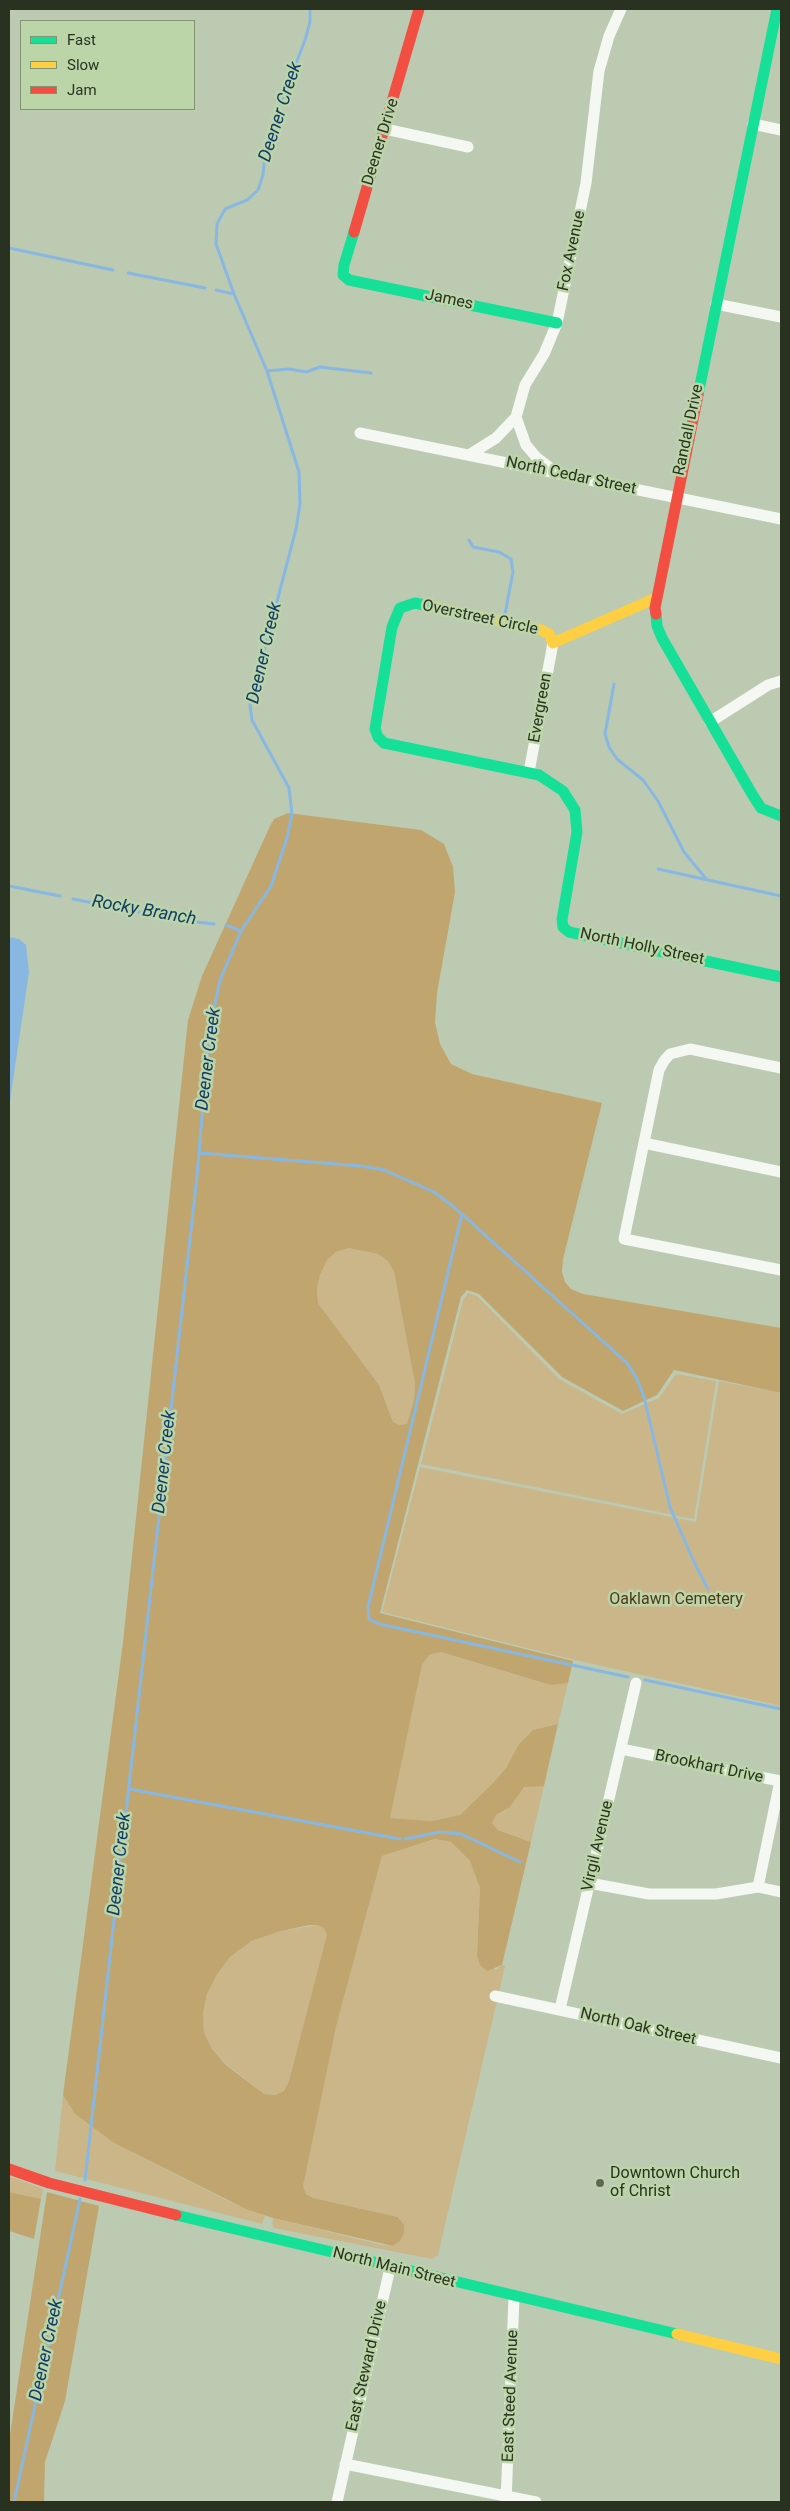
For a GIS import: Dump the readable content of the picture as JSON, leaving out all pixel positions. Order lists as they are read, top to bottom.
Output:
{
  "streets": {
    "street": [
      "Deener Drive",
      "Fox Avenue",
      "James",
      "Randall Drive",
      "North Cedar Street",
      "Overstreet Circle",
      "Evergreen",
      "North Holly Street",
      "Brookhart Drive",
      "Virgil Avenue",
      "North Oak Street",
      "North Main Street",
      "East Steward Drive",
      "East Steed Avenue"
    ]
  },
  "crossings": [
    ["Deener Drive", "James"],
    ["Fox Avenue", "James"],
    ["Randall Drive", "North Cedar Street"],
    ["Randall Drive", "Overstreet Circle"],
    ["Overstreet Circle", "Evergreen"],
    ["Overstreet Circle", "North Holly Street"],
    ["Evergreen", "North Holly Street"],
    ["Brookhart Drive", "Virgil Avenue"],
    ["Virgil Avenue", "North Oak Street"],
    ["North Main Street", "East Steward Drive"],
    ["North Main Street", "East Steed Avenue"]
  ],
  "water": ["Deener Creek", "Rocky Branch"],
  "parks": ["Oaklawn Cemetery"],
  "places": ["Downtown Church of Christ"],
  "legend": ["Fast", "Slow", "Jam"]
}
